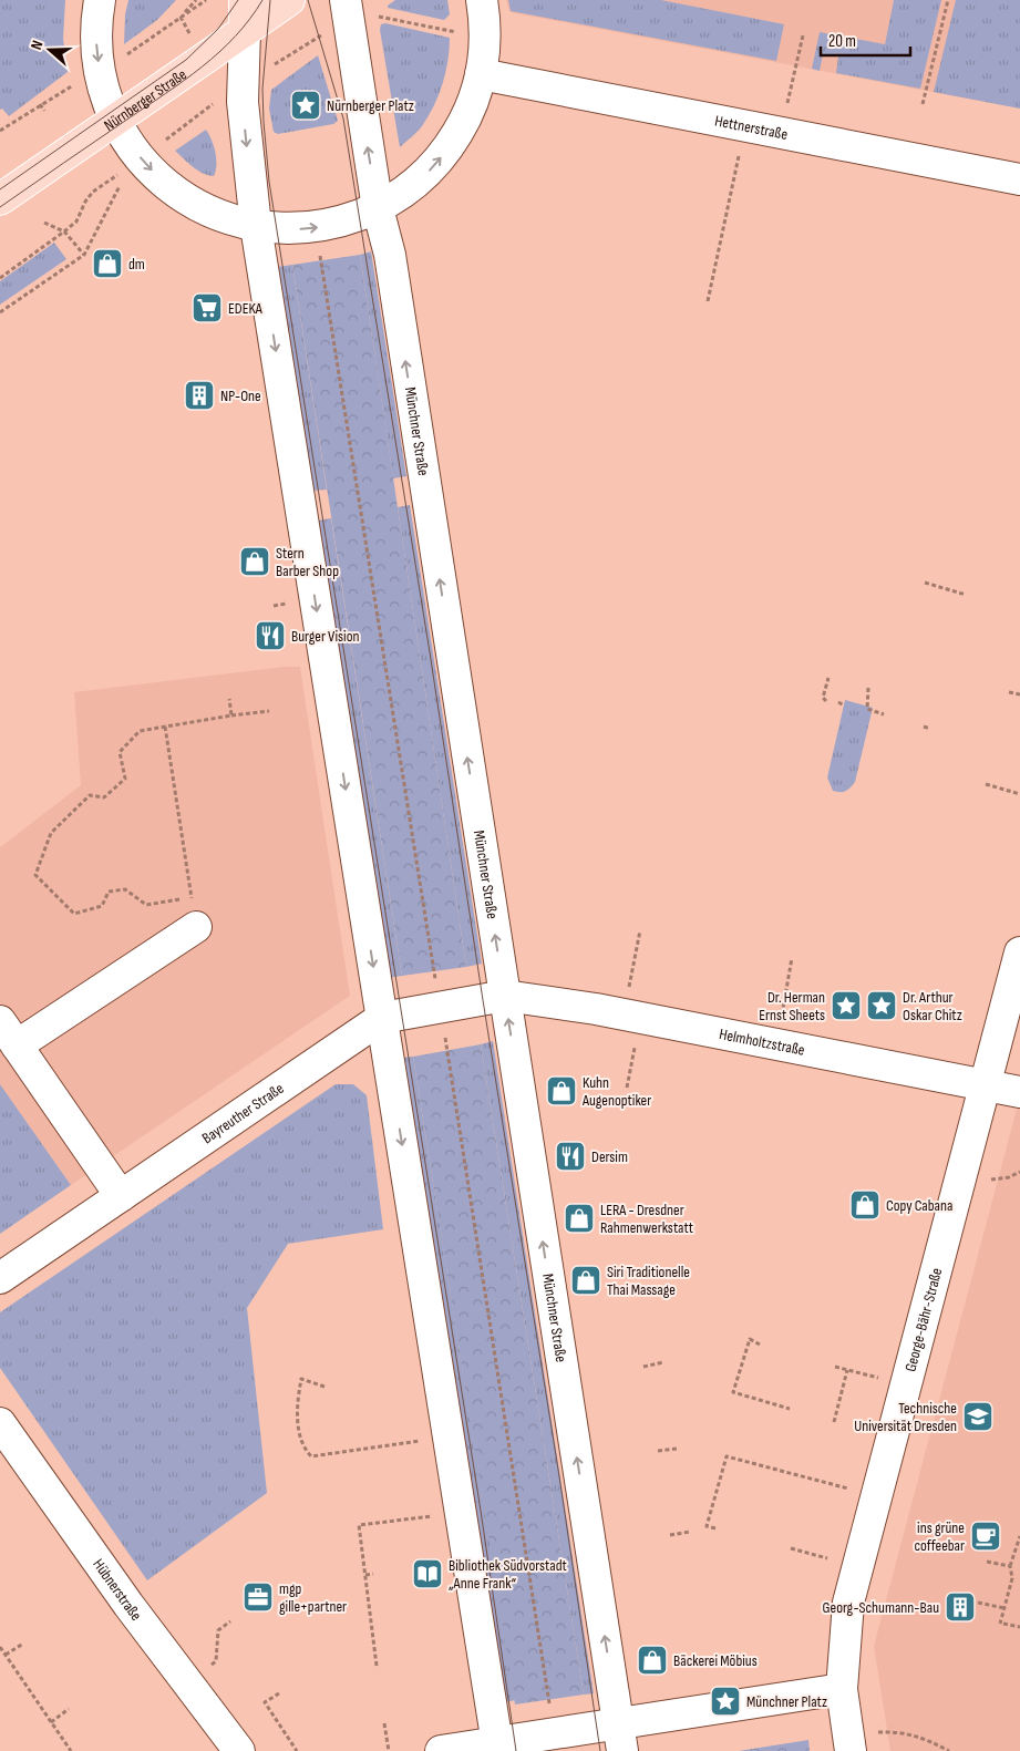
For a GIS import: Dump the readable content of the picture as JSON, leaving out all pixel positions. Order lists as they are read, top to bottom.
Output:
{
  "streets": {
    "main road": ["Nürnberger Straße"],
    "street": [
      "Hettnerstraße",
      "Münchner Straße",
      "Helmholtzstraße",
      "Bayreuther Straße",
      "George-Bähr-Straße",
      "Hübnerstraße"
    ]
  },
  "crossings": [
    ["Münchner Straße", "Helmholtzstraße"],
    ["Münchner Straße", "Bayreuther Straße"],
    ["Helmholtzstraße", "Bayreuther Straße"],
    ["Helmholtzstraße", "George-Bähr-Straße"]
  ],
  "places": {
    "place": [
      "Nürnberger Platz",
      "Dr. Herman Ernst Sheets",
      "Dr. Arthur Oskar Chitz",
      "Münchner Platz"
    ],
    "shop": [
      "dm",
      "Stern Barber Shop",
      "Kuhn Augenoptiker",
      "Copy Cabana",
      "LERA - Dresdner Rahmenwerkstatt",
      "Siri Traditionelle Thai Massage",
      "Bäckerei Möbius"
    ],
    "supermarket": ["EDEKA"],
    "building": ["NP-One", "Georg-Schumann-Bau"],
    "restaurant": ["Burger Vision", "Dersim"],
    "school or university": ["Technische Universität Dresden"],
    "cafe": ["ins grüne coffeebar"],
    "library": ["Bibliothek Südvorstadt „Anne Frank“"],
    "office": ["mgp gille+partner"]
  },
  "scale_bar": "20 m",
  "north": "left"
}
